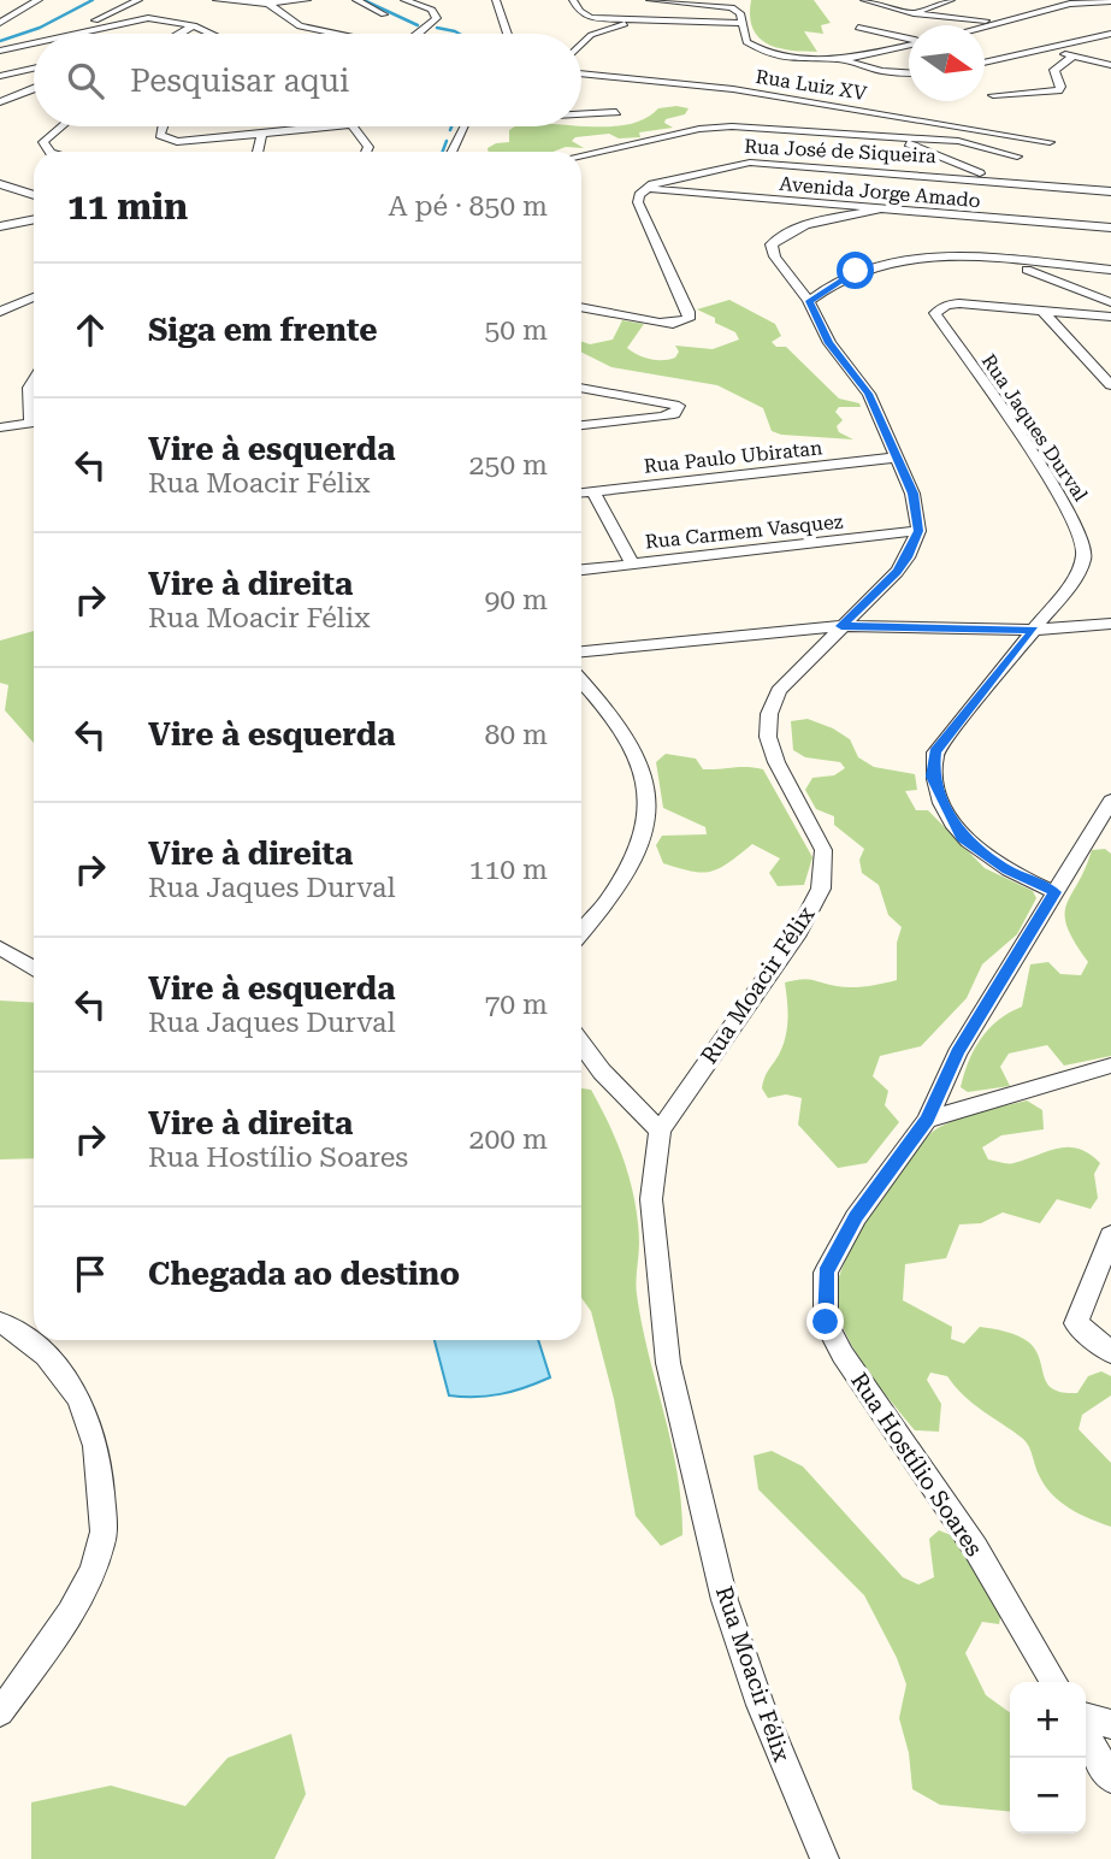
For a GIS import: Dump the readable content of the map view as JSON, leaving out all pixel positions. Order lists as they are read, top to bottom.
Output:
{
  "streets": {
    "street": [
      "Rua Luiz XV",
      "Rua José de Siqueira",
      "Avenida Jorge Amado",
      "Rua Jaques Durval",
      "Rua Paulo Ubiratan",
      "Rua Carmem Vasquez",
      "Rua Moacir Félix",
      "Rua Hostílio Soares"
    ]
  },
  "crossings": [
    ["Rua José de Siqueira", "Avenida Jorge Amado"],
    ["Rua Jaques Durval", "Rua Hostílio Soares"],
    ["Rua Carmem Vasquez", "Rua Moacir Félix"]
  ],
  "north": "right",
  "page": {
    "search": "Pesquisar aqui",
    "heading": ["11 min", "A pé · 850 m"],
    "list": [
      ["Siga em frente", "50 m"],
      ["Vire à esquerda", "Rua Moacir Félix", "250 m"],
      ["Vire à direita", "Rua Moacir Félix", "90 m"],
      ["Vire à esquerda", "80 m"],
      ["Vire à direita", "Rua Jaques Durval", "110 m"],
      ["Vire à esquerda", "Rua Jaques Durval", "70 m"],
      ["Vire à direita", "Rua Hostílio Soares", "200 m"],
      "Chegada ao destino"
    ],
    "map_buttons": ["+", "−"]
  }
}
